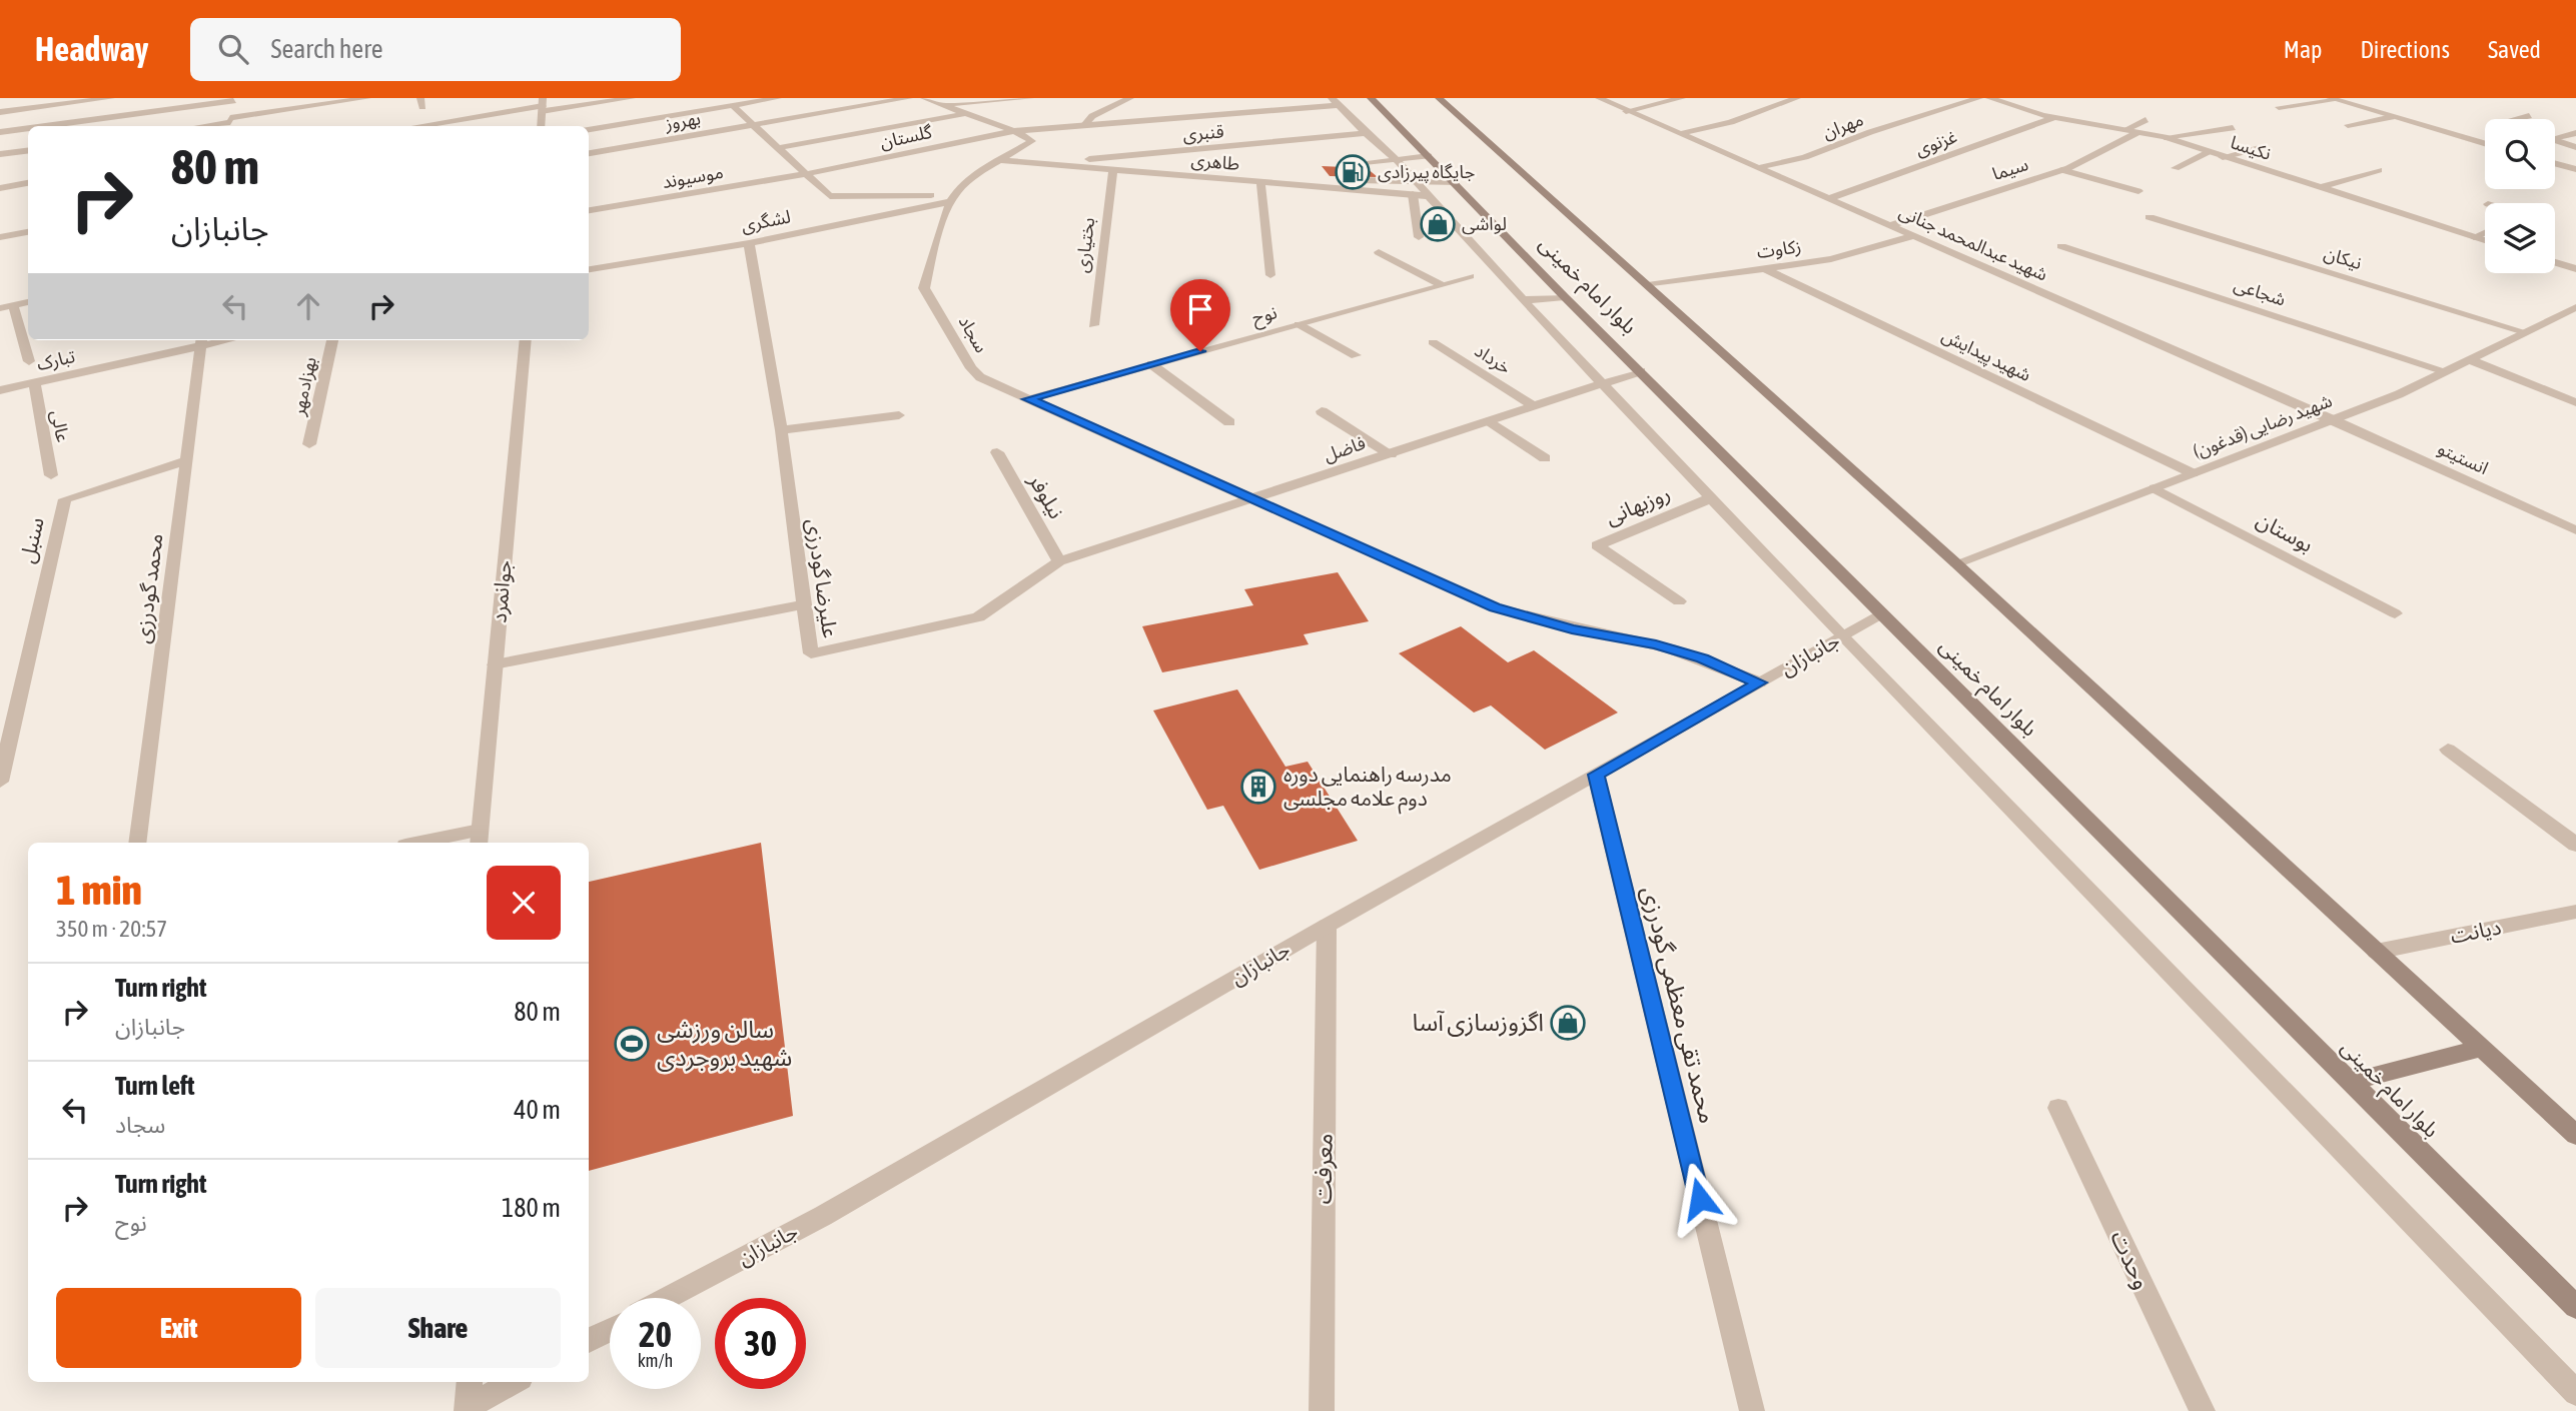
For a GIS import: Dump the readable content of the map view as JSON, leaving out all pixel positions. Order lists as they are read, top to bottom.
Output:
{
  "streets": {
    "main road": ["بلوار امام خمینی"],
    "street": [
      "بهروز",
      "مهران",
      "قنبری",
      "گلستان",
      "غزنوی",
      "نکیسا",
      "طاهری",
      "سیما",
      "موسیوند",
      "لشگری",
      "شهید عبدالمحمد جنانی",
      "بختیاری",
      "زکاوت",
      "نیکان",
      "شجاعی",
      "نوح",
      "سجاد",
      "شهید پیدایش",
      "خرداد",
      "تبارک",
      "بهزادمهر",
      "عالی",
      "(قدغون) شهید رضایی",
      "فاضل",
      "انستیتو",
      "نیلوفر",
      "روزبهانی",
      "بوستان",
      "سنبل",
      "علیرضا گودرزی",
      "محمد گودرزی",
      "جوانمرد",
      "جانبازان",
      "دیانت",
      "محمد تقی معظمی گودرزی",
      "معرفت",
      "وحدت"
    ]
  },
  "crossings": [
    ["مهران", "شهید عبدالمحمد جنانی"],
    ["قنبری", "طاهری"],
    ["گلستان", "موسیوند"],
    ["غزنوی", "نکیسا"],
    ["غزنوی", "شهید عبدالمحمد جنانی"],
    ["نکیسا", "سیما"],
    ["طاهری", "بختیاری"],
    ["سیما", "شهید عبدالمحمد جنانی"],
    ["لشگری", "سجاد"],
    ["لشگری", "علیرضا گودرزی"],
    ["شهید عبدالمحمد جنانی", "زکاوت"],
    ["شهید عبدالمحمد جنانی", "(قدغون) شهید رضایی"],
    ["شهید عبدالمحمد جنانی", "انستیتو"],
    ["زکاوت", "بلوار امام خمینی"],
    ["زکاوت", "شهید پیدایش"],
    ["نیکان", "(قدغون) شهید رضایی"],
    ["بلوار امام خمینی", "(قدغون) شهید رضایی"],
    ["بلوار امام خمینی", "فاضل"],
    ["بلوار امام خمینی", "جانبازان"],
    ["بلوار امام خمینی", "دیانت"],
    ["شجاعی", "(قدغون) شهید رضایی"],
    ["نوح", "سجاد"],
    ["سجاد", "فاضل"],
    ["سجاد", "جانبازان"],
    ["شهید پیدایش", "(قدغون) شهید رضایی"],
    ["خرداد", "فاضل"],
    ["تبارک", "عالی"],
    ["تبارک", "محمد گودرزی"],
    ["(قدغون) شهید رضایی", "انستیتو"],
    ["(قدغون) شهید رضایی", "بوستان"],
    ["فاضل", "نیلوفر"],
    ["فاضل", "علیرضا گودرزی"],
    ["نیلوفر", "علیرضا گودرزی"],
    ["سنبل", "محمد گودرزی"],
    ["جانبازان", "محمد تقی معظمی گودرزی"],
    ["جانبازان", "معرفت"]
  ],
  "places": {
    "fuel station": ["جایگاه پیرزادی"],
    "shop": ["لواشی", "اگزوزسازی آسا"],
    "building": ["مدرسه راهنمایی دوره دوم علامه مجلسی"],
    "sports": ["سالن ورزشی شهید بروجردی"]
  },
  "page": {
    "header": "Headway",
    "search": "Search here",
    "nav": ["Map", "Directions", "Saved"],
    "turn": ["80 m", "جانبازان"],
    "heading": ["1 min", "350 m · 20:57"],
    "list": [
      {
        "name": "Turn right",
        "note": "جانبازان",
        "value": "80 m"
      },
      {
        "name": "Turn left",
        "note": "سجاد",
        "value": "40 m"
      },
      {
        "name": "Turn right",
        "note": "نوح",
        "value": "180 m"
      }
    ],
    "buttons": ["Exit", "Share"],
    "speed": "20 km/h",
    "limit": "30"
  }
}
